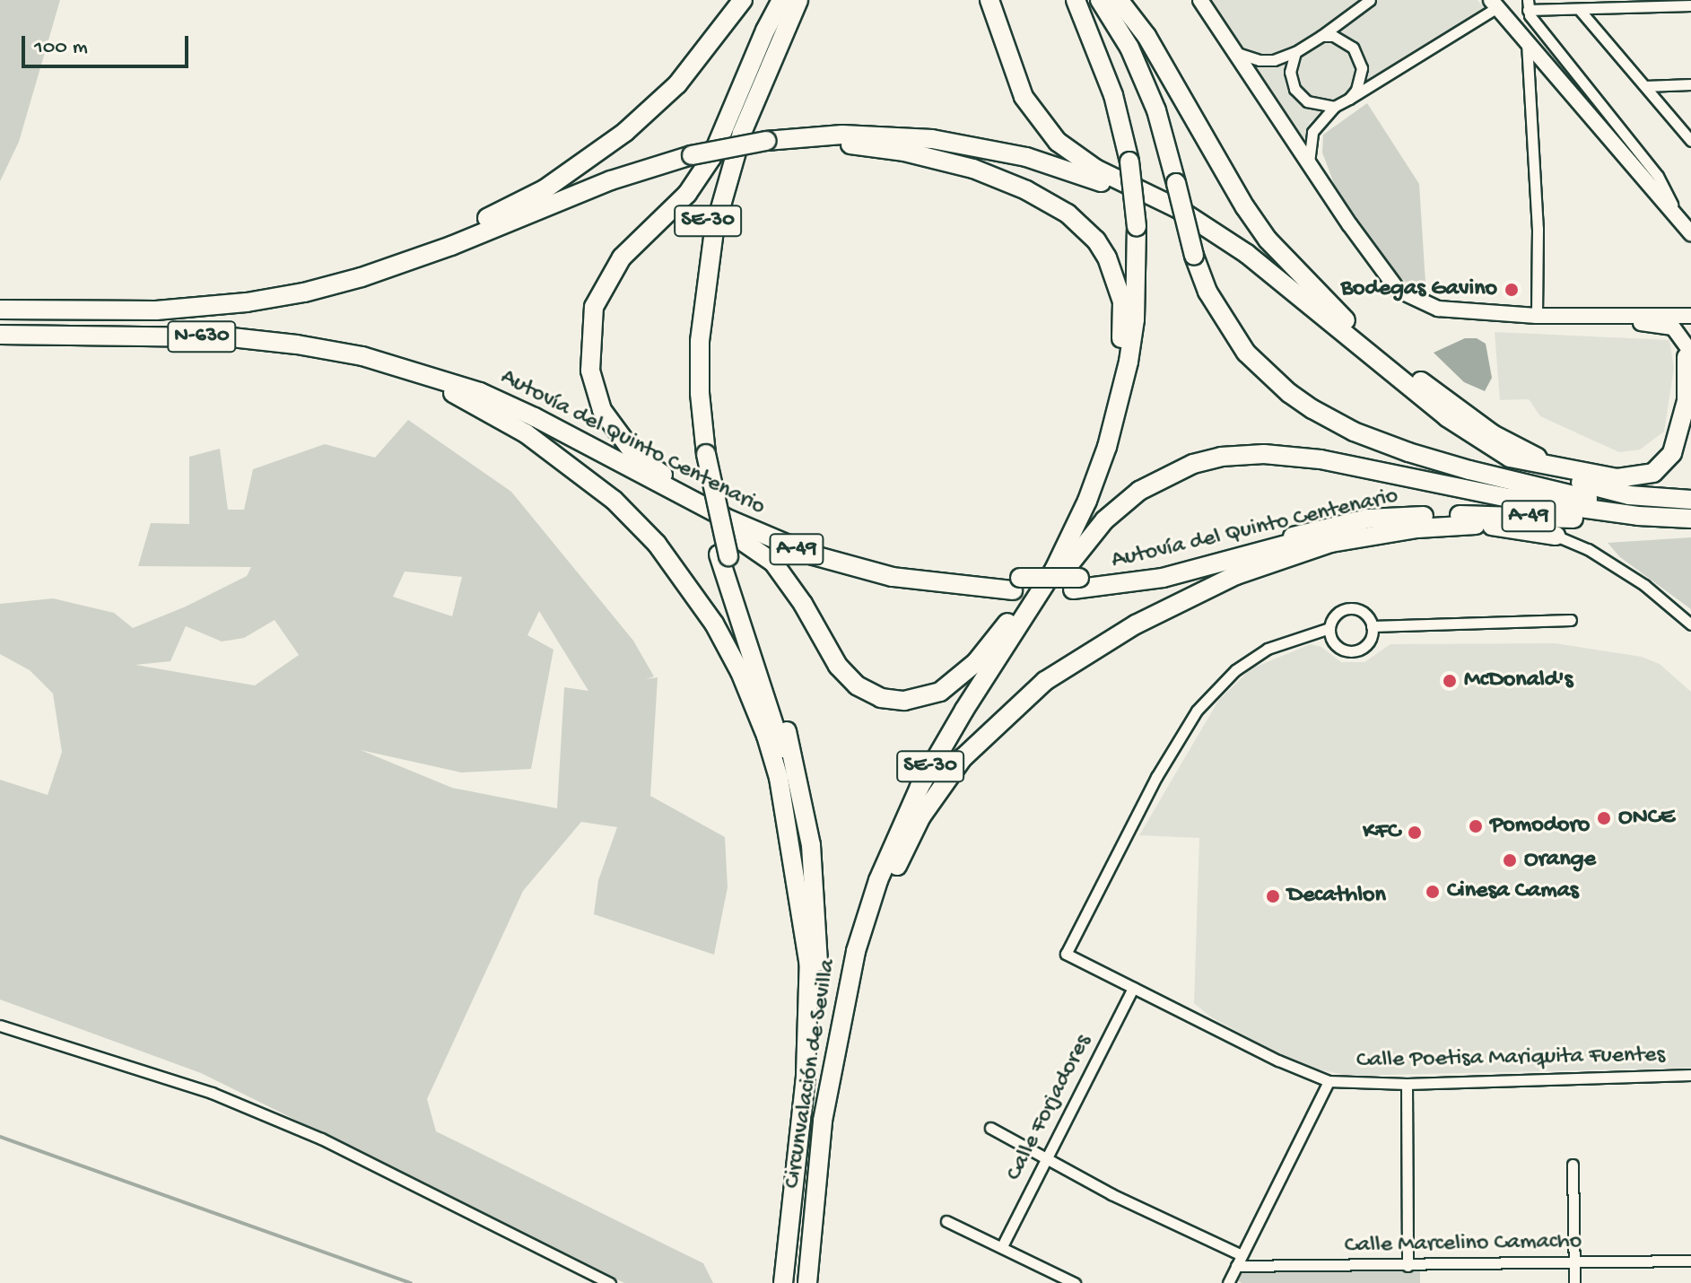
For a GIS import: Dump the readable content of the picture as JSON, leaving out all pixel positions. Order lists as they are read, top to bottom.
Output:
{
  "streets": {
    "highway": [
      "SE-30",
      "N-630",
      "Autovía del Quinto Centenario",
      "A-49",
      "Circunvalación de Sevilla"
    ],
    "street": ["Calle Poetisa Mariquita Fuentes", "Calle Forjadores", "Calle Marcelino Camacho"]
  },
  "crossings": [
    ["N-630", "Autovía del Quinto Centenario"],
    ["Calle Poetisa Mariquita Fuentes", "Calle Forjadores"]
  ],
  "places": [
    "Bodegas Gavino",
    "McDonald's",
    "ONCE",
    "Pomodoro",
    "KFC",
    "Orange",
    "Cinesa Camas",
    "Decathlon"
  ],
  "scale_bar": "100 m"
}
